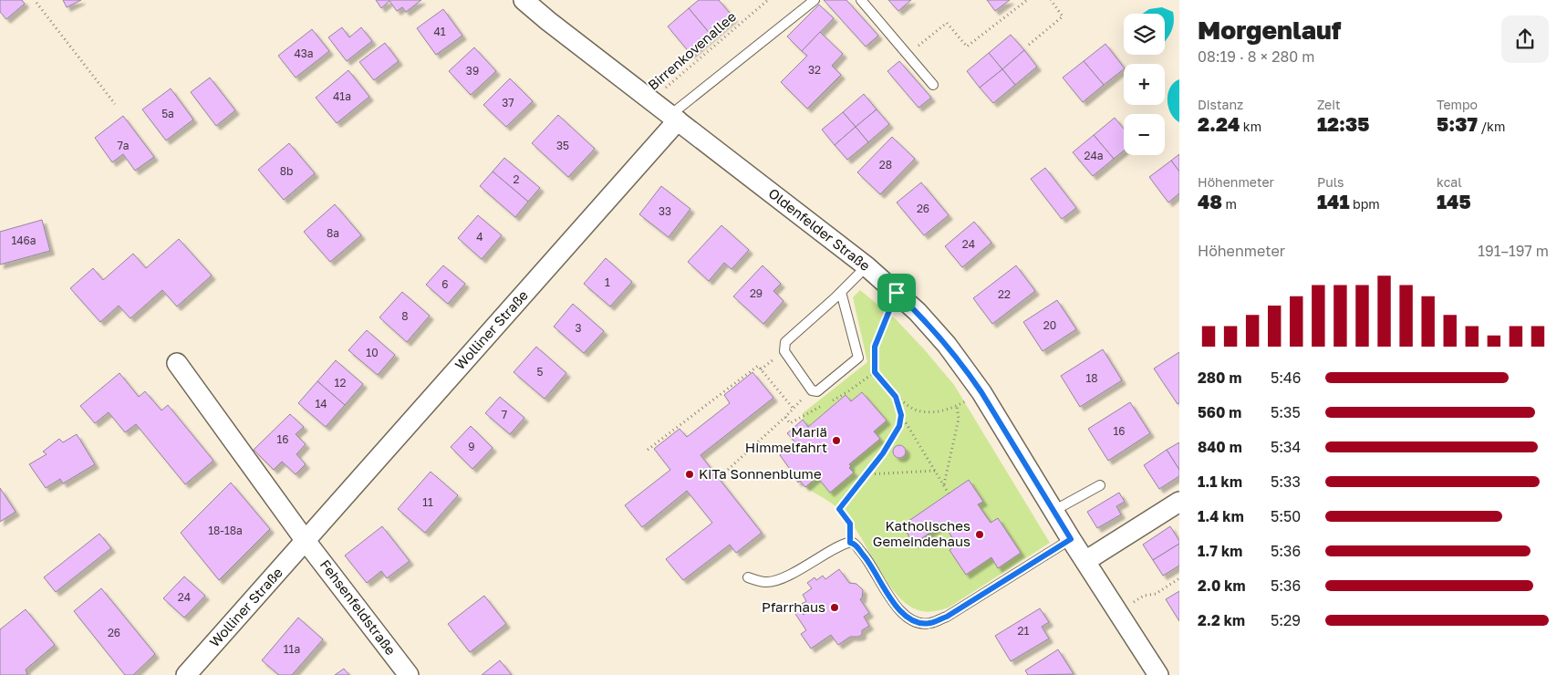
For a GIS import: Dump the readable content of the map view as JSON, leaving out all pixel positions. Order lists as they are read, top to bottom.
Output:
{
  "streets": {
    "street": ["Oldenfelder Straße", "Wolliner Straße", "Fehsenfeldstraße"],
    "path": ["Birrenkovenallee"]
  },
  "crossings": [
    ["Birrenkovenallee", "Oldenfelder Straße"],
    ["Oldenfelder Straße", "Wolliner Straße"],
    ["Wolliner Straße", "Fehsenfeldstraße"]
  ],
  "places": [
    "Mariä Himmelfahrt",
    "KiTa Sonnenblume",
    "Katholisches Gemeindehaus",
    "Pfarrhaus"
  ],
  "house_numbers": [
    "41",
    "43a",
    "32",
    "39",
    "41a",
    "37",
    "5a",
    "7a",
    "35",
    "24a",
    "28",
    "8b",
    "2",
    "26",
    "33",
    "8a",
    "4",
    "146a",
    "24",
    "1",
    "6",
    "29",
    "22",
    "8",
    "20",
    "3",
    "10",
    "5",
    "18",
    "12",
    "14",
    "7",
    "16",
    "16",
    "9",
    "11",
    "18-18a",
    "24",
    "21",
    "26",
    "11a"
  ],
  "page": {
    "heading": ["Morgenlauf", "08:19 · 8 × 280 m"],
    "map_buttons": ["+", "−"],
    "stats": [
      ["Distanz", "2.24 km"],
      ["Zeit", "12:35"],
      ["Tempo", "5:37 /km"],
      ["Höhenmeter", "48 m"],
      ["Puls", "141 bpm"],
      ["kcal", "145"]
    ],
    "chart": ["Höhenmeter", "191–197 m"],
    "list": [
      {
        "name": "280 m",
        "note": "5:46"
      },
      {
        "name": "560 m",
        "note": "5:35"
      },
      {
        "name": "840 m",
        "note": "5:34"
      },
      {
        "name": "1.1 km",
        "note": "5:33"
      },
      {
        "name": "1.4 km",
        "note": "5:50"
      },
      {
        "name": "1.7 km",
        "note": "5:36"
      },
      {
        "name": "2.0 km",
        "note": "5:36"
      },
      {
        "name": "2.2 km",
        "note": "5:29"
      }
    ]
  }
}
